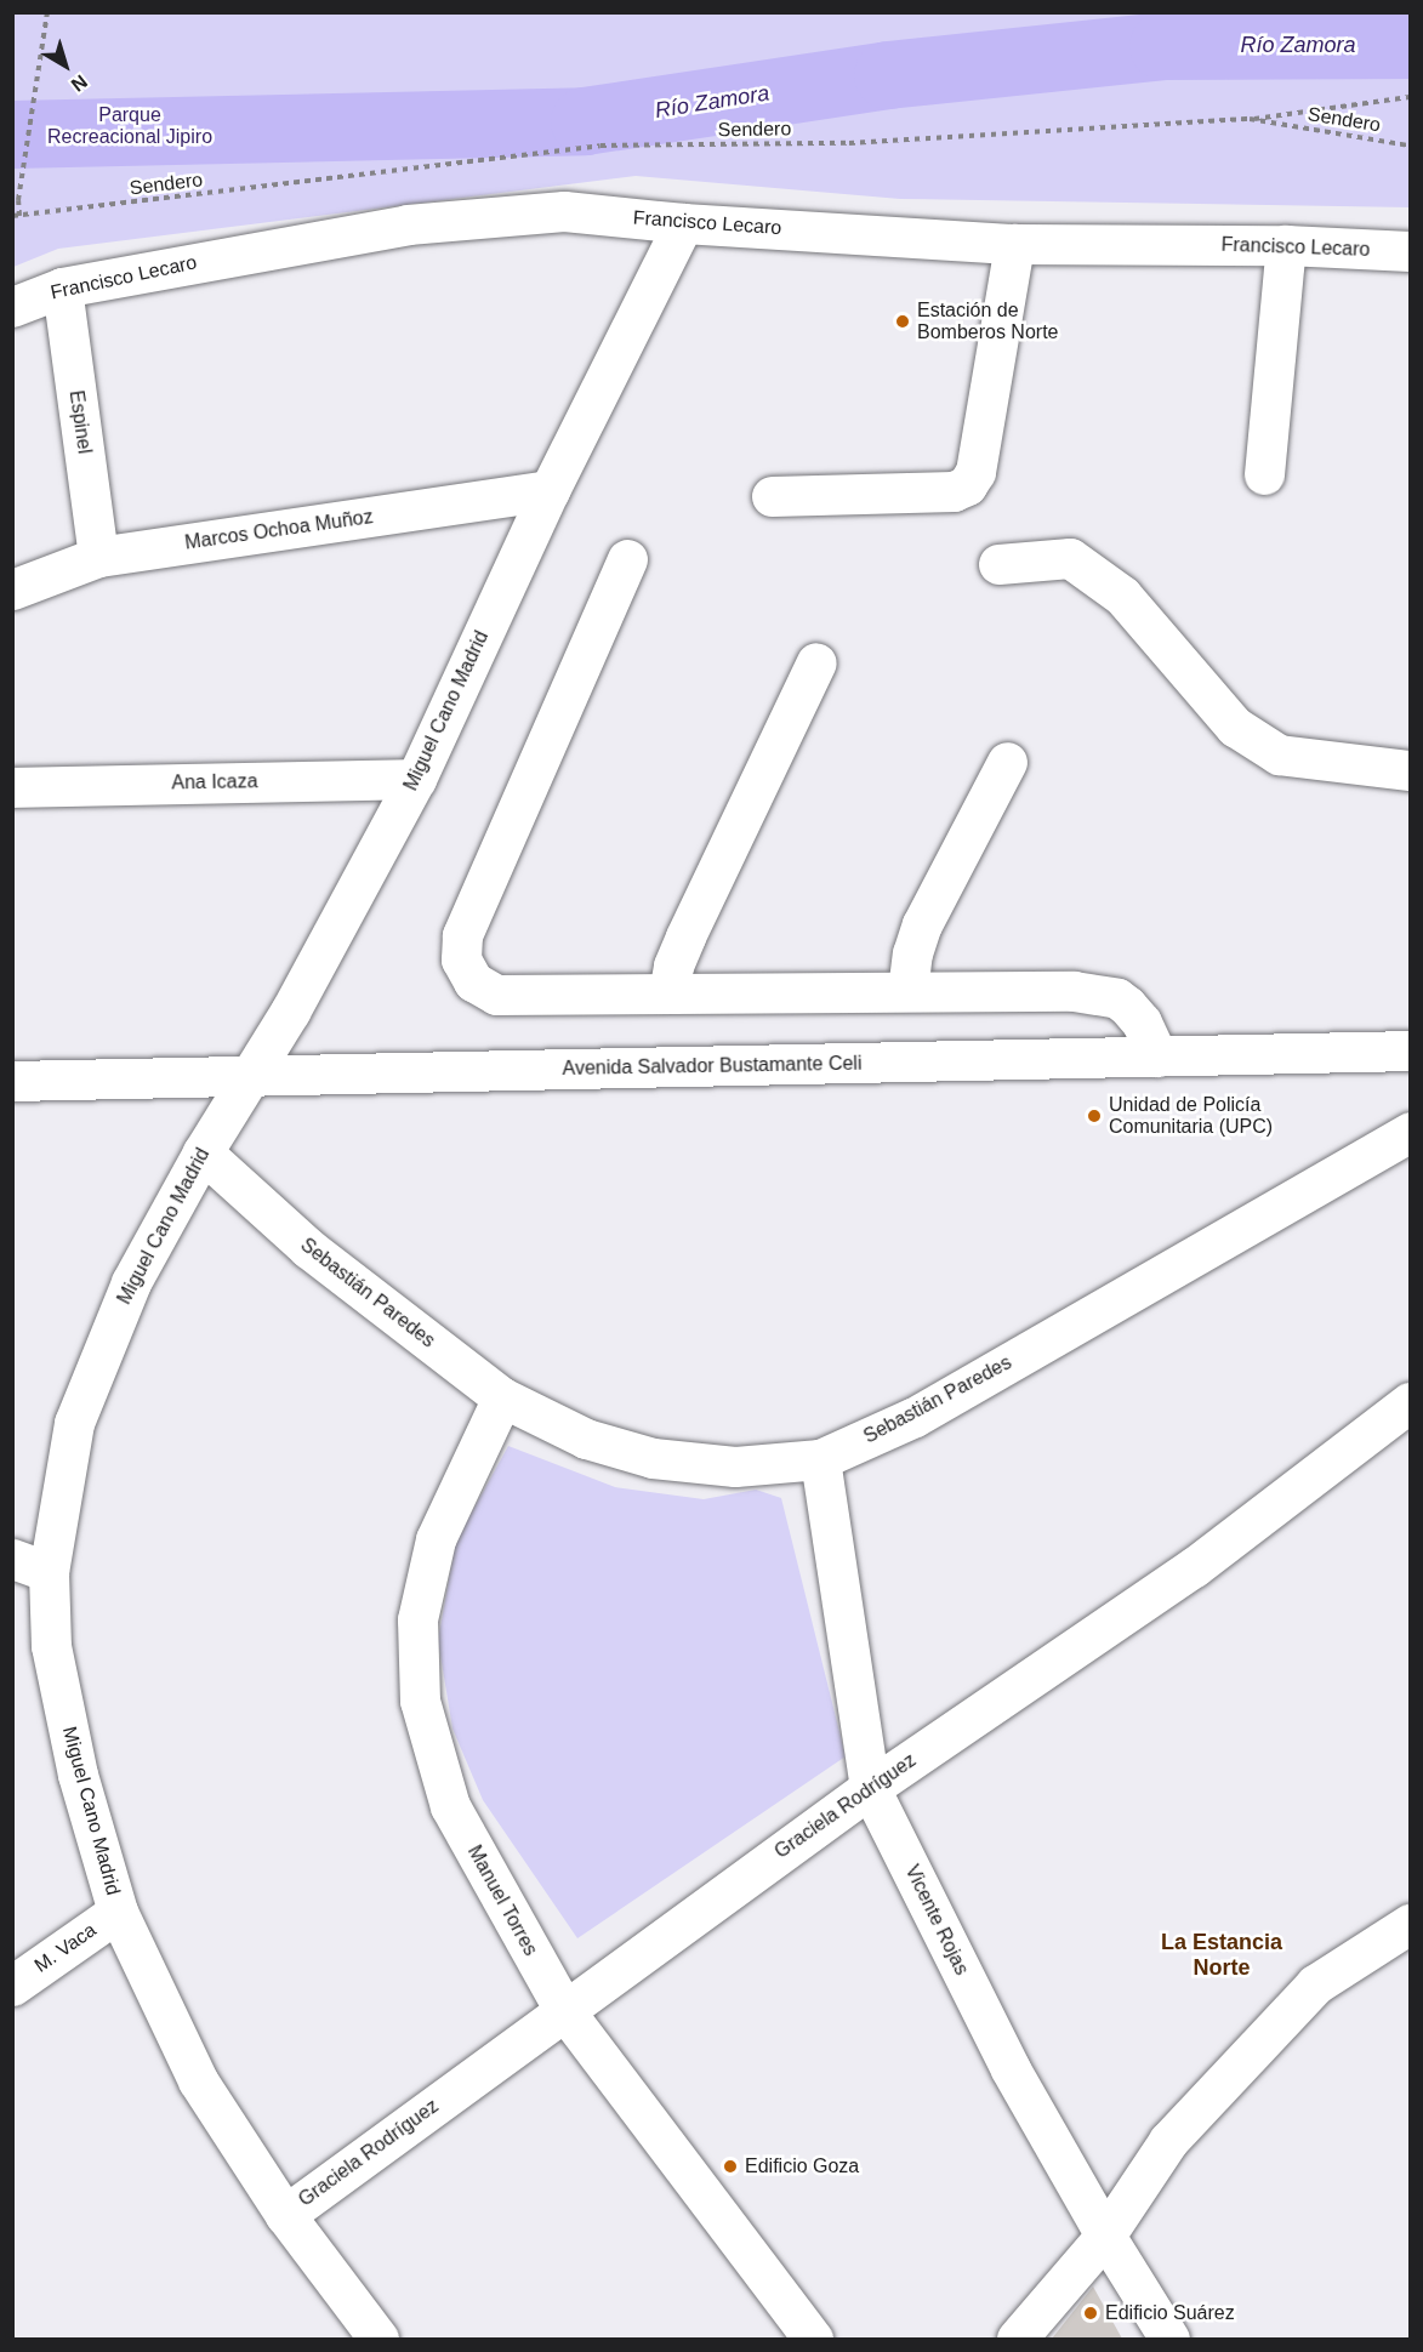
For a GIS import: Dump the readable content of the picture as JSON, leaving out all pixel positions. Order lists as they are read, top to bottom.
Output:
{
  "streets": {
    "street": [
      "Francisco Lecaro",
      "Espinel",
      "Marcos Ochoa Muñoz",
      "Miguel Cano Madrid",
      "Ana Icaza",
      "Avenida Salvador Bustamante Celi",
      "Sebastián Paredes",
      "Graciela Rodríguez",
      "Manuel Torres",
      "Vicente Rojas",
      "M. Vaca"
    ],
    "path": ["Sendero"]
  },
  "crossings": [
    ["Francisco Lecaro", "Espinel"],
    ["Francisco Lecaro", "Miguel Cano Madrid"],
    ["Espinel", "Marcos Ochoa Muñoz"],
    ["Marcos Ochoa Muñoz", "Miguel Cano Madrid"],
    ["Miguel Cano Madrid", "Ana Icaza"],
    ["Miguel Cano Madrid", "Avenida Salvador Bustamante Celi"],
    ["Miguel Cano Madrid", "Sebastián Paredes"],
    ["Miguel Cano Madrid", "Graciela Rodríguez"],
    ["Miguel Cano Madrid", "M. Vaca"],
    ["Sebastián Paredes", "Manuel Torres"],
    ["Sebastián Paredes", "Vicente Rojas"],
    ["Graciela Rodríguez", "Manuel Torres"],
    ["Graciela Rodríguez", "Vicente Rojas"]
  ],
  "districts": ["La Estancia Norte"],
  "water": ["Río Zamora"],
  "parks": ["Parque Recreacional Jipiro"],
  "places": [
    "Estación de Bomberos Norte",
    "Unidad de Policía Comunitaria (UPC)",
    "Edificio Goza",
    "Edificio Suárez"
  ],
  "north": "bottom right"
}
